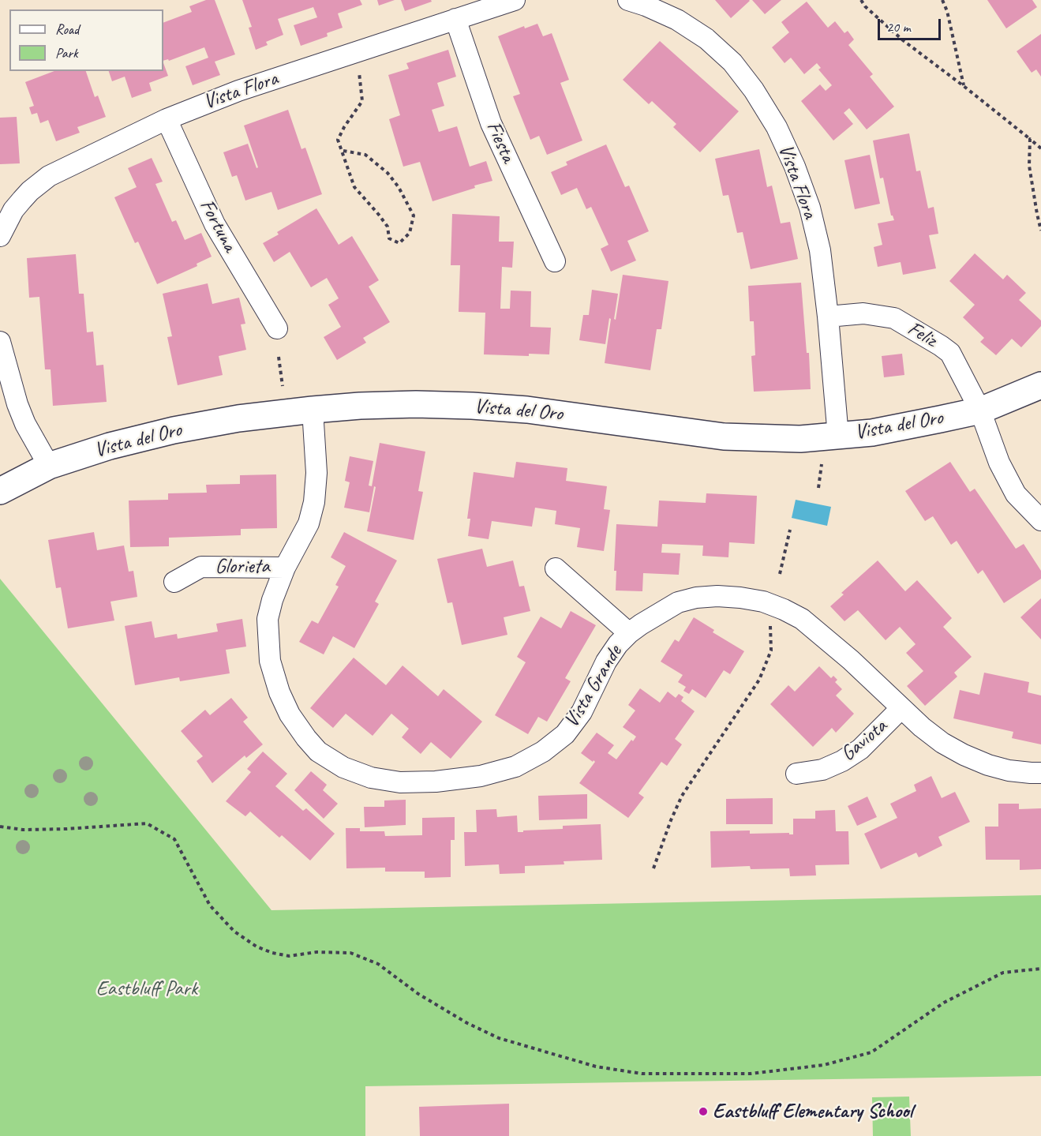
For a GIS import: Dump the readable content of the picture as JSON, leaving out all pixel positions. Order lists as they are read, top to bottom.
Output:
{
  "streets": {
    "street": [
      "Vista Flora",
      "Fiesta",
      "Fortuna",
      "Feliz",
      "Vista del Oro",
      "Glorieta",
      "Vista Grande",
      "Gaviota"
    ]
  },
  "crossings": [
    ["Vista Flora", "Fiesta"],
    ["Vista Flora", "Fortuna"],
    ["Vista Flora", "Feliz"],
    ["Vista Flora", "Vista del Oro"],
    ["Feliz", "Vista del Oro"],
    ["Vista del Oro", "Vista Grande"],
    ["Glorieta", "Vista Grande"],
    ["Vista Grande", "Gaviota"]
  ],
  "parks": ["Eastbluff Park"],
  "places": ["Eastbluff Elementary School"],
  "legend": ["Road", "Park"],
  "scale_bar": "20 m"
}
